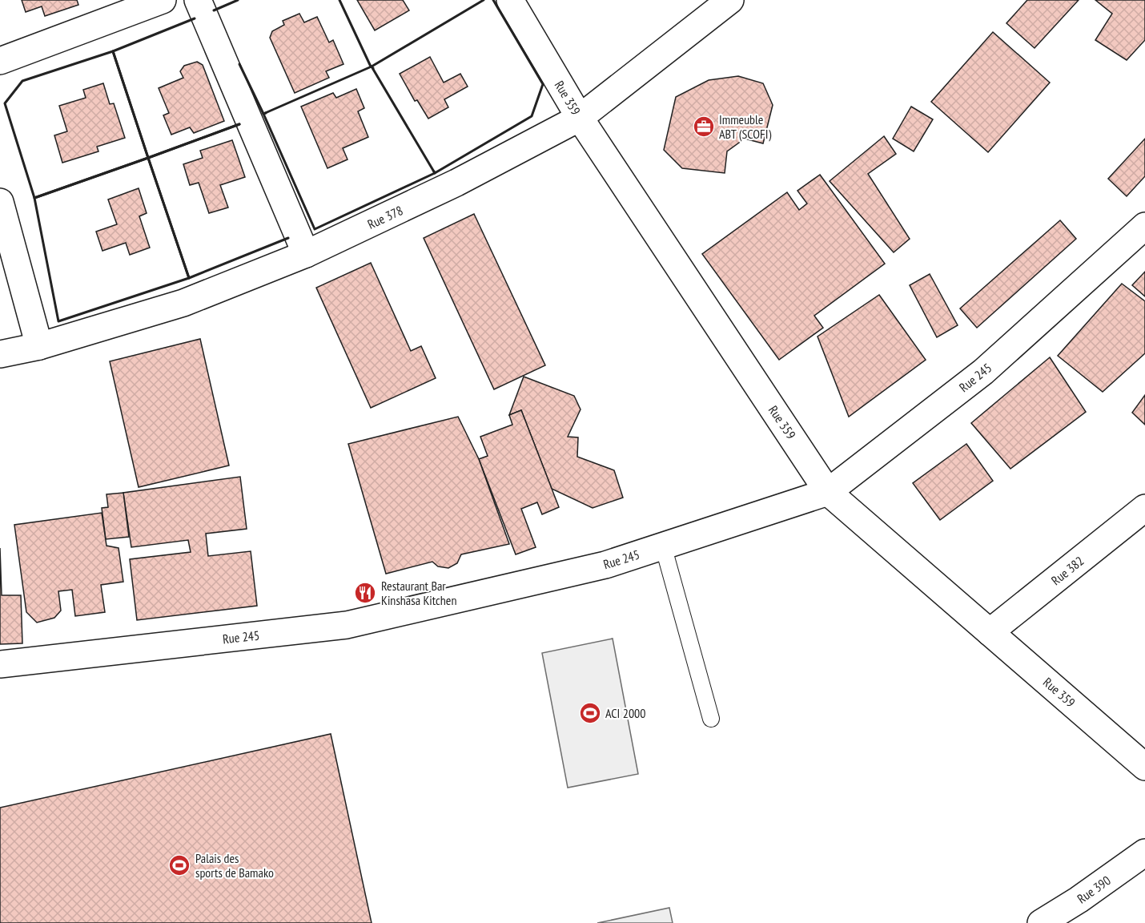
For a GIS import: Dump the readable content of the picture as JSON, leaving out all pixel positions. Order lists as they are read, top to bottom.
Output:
{
  "streets": {
    "street": [
      "Rue 359",
      "Rue 378",
      "Rue 245",
      "Rue 382",
      "Rue 390"
    ]
  },
  "crossings": [
    ["Rue 359", "Rue 378"],
    ["Rue 359", "Rue 245"],
    ["Rue 359", "Rue 382"]
  ],
  "places": {
    "office": ["Immeuble ABT (SCOFI)"],
    "restaurant": ["Restaurant Bar Kinshasa Kitchen"],
    "sports": ["ACI 2000", "Palais des sports de Bamako"]
  }
}
